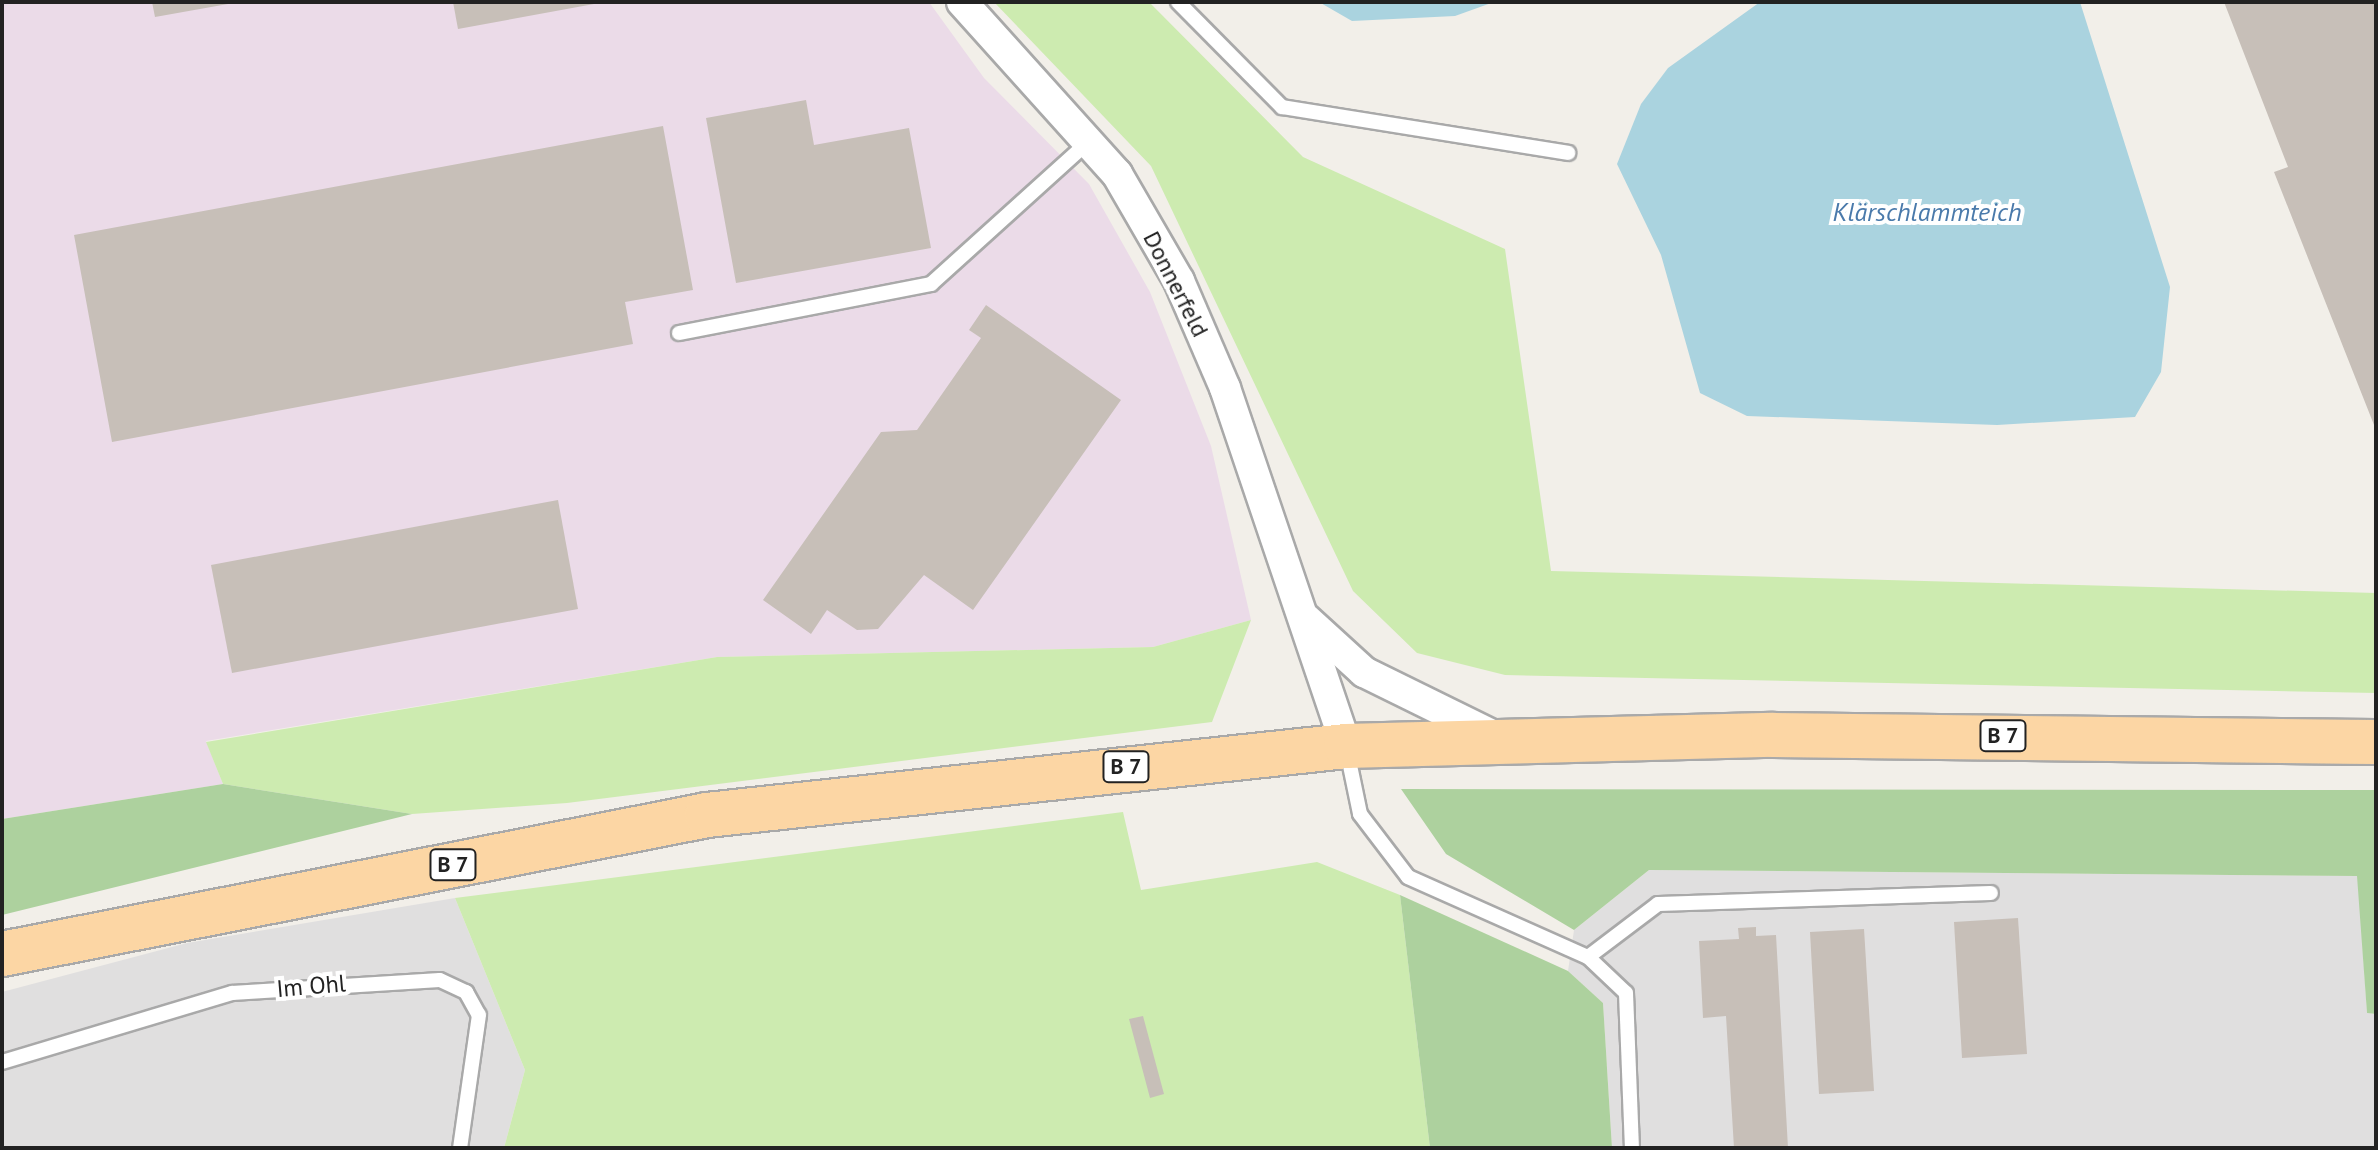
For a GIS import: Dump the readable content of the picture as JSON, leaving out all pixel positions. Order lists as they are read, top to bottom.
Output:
{
  "streets": {
    "main road": ["B 7"],
    "street": ["Donnerfeld"],
    "lane": ["Im Ohl"]
  },
  "crossings": [
    ["Donnerfeld", "B 7"]
  ],
  "water": ["Klärschlammteich"]
}
